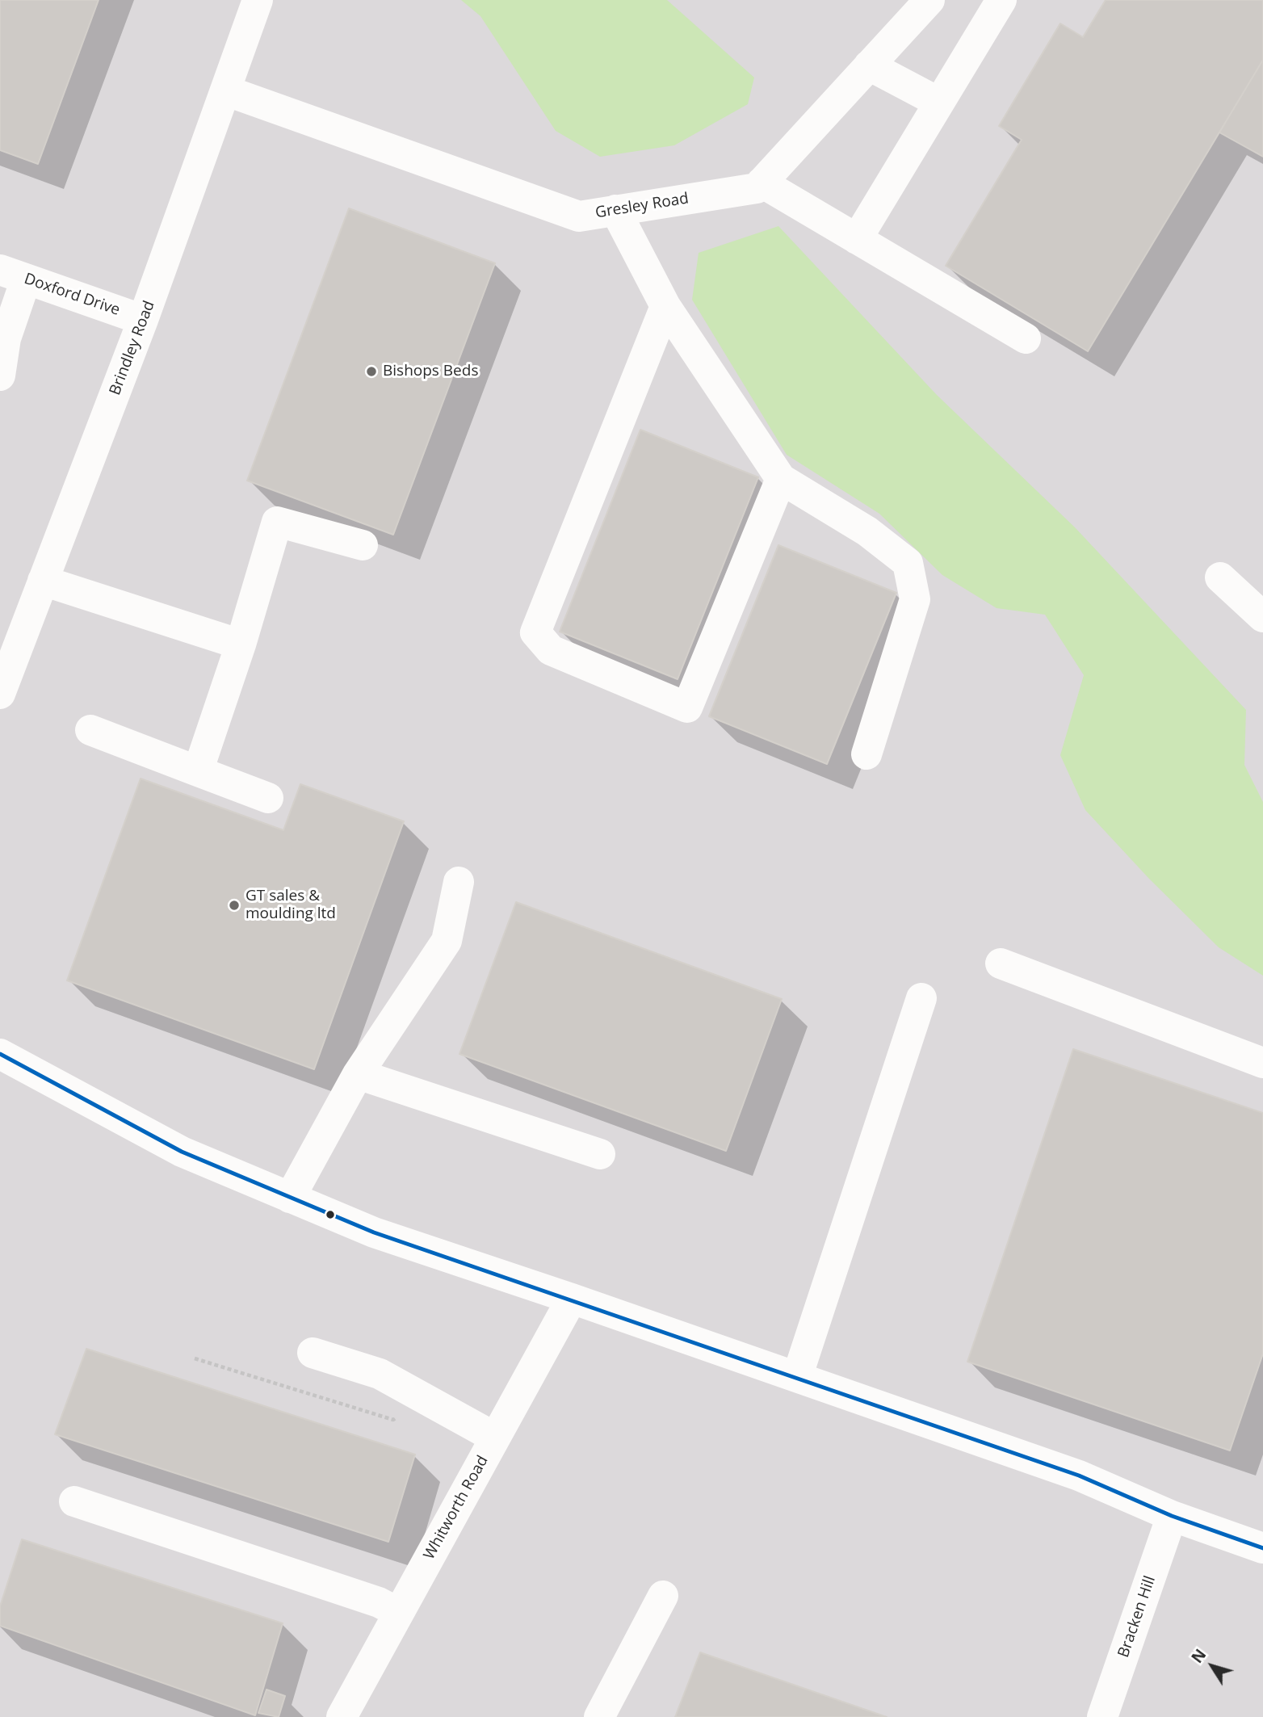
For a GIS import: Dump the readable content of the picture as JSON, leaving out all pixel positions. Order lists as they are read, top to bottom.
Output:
{
  "streets": {
    "street": [
      "Gresley Road",
      "Doxford Drive",
      "Brindley Road",
      "Whitworth Road",
      "Bracken Hill"
    ]
  },
  "crossings": [
    ["Gresley Road", "Brindley Road"],
    ["Doxford Drive", "Brindley Road"]
  ],
  "places": ["Bishops Beds", "GT sales & moulding ltd"],
  "north": "top left"
}
